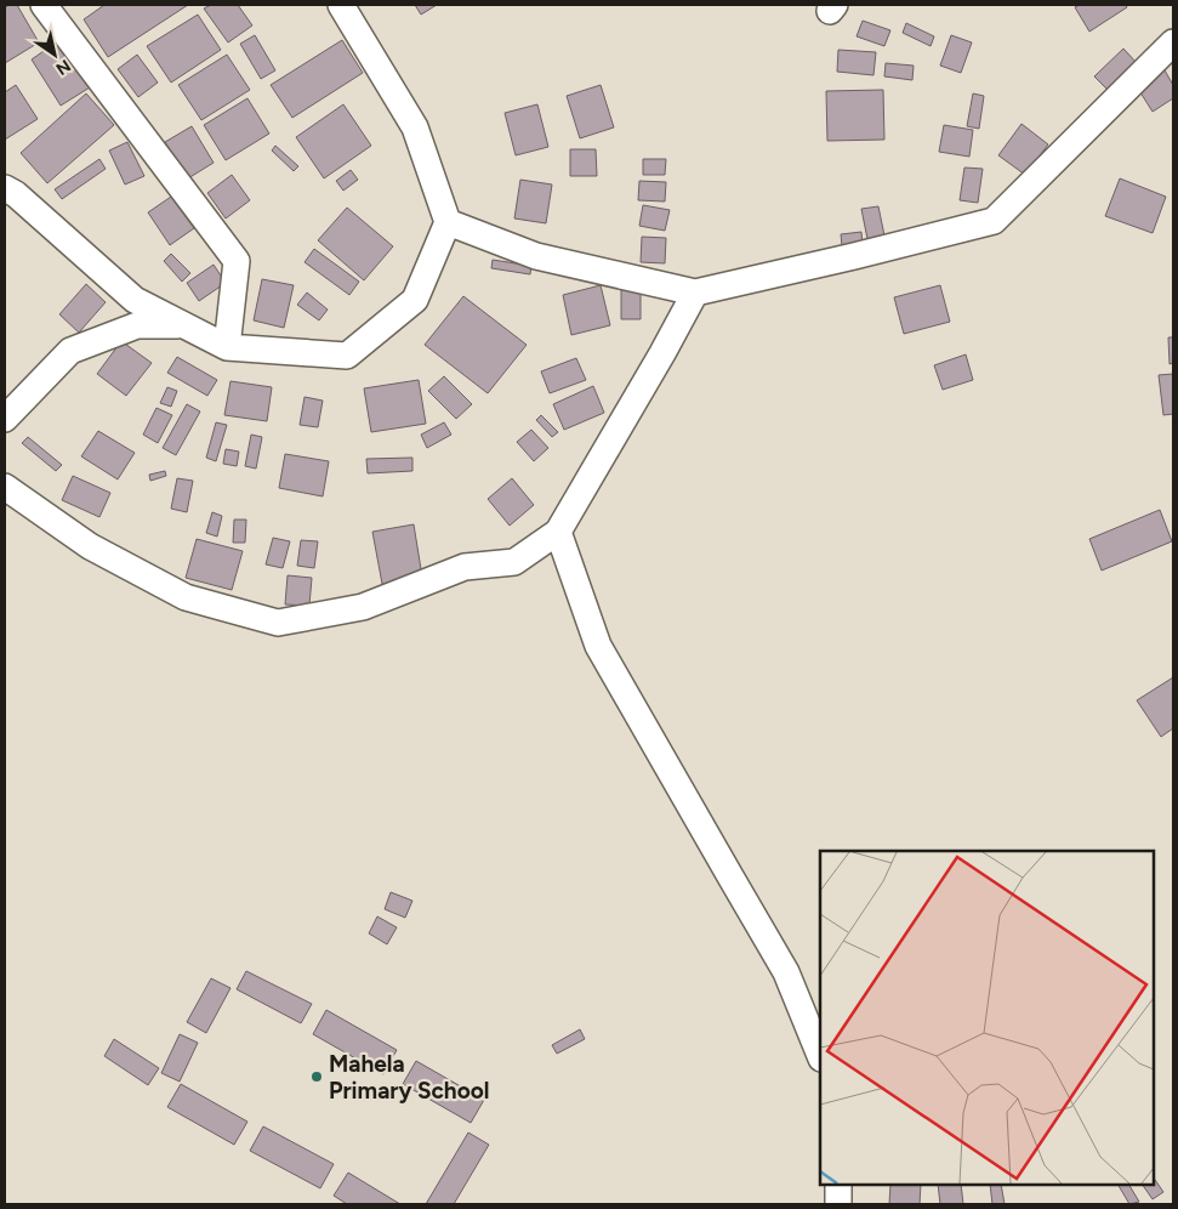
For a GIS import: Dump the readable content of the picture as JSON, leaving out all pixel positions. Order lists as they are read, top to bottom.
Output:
{
  "places": ["Mahela Primary School"],
  "north": "bottom right"
}
